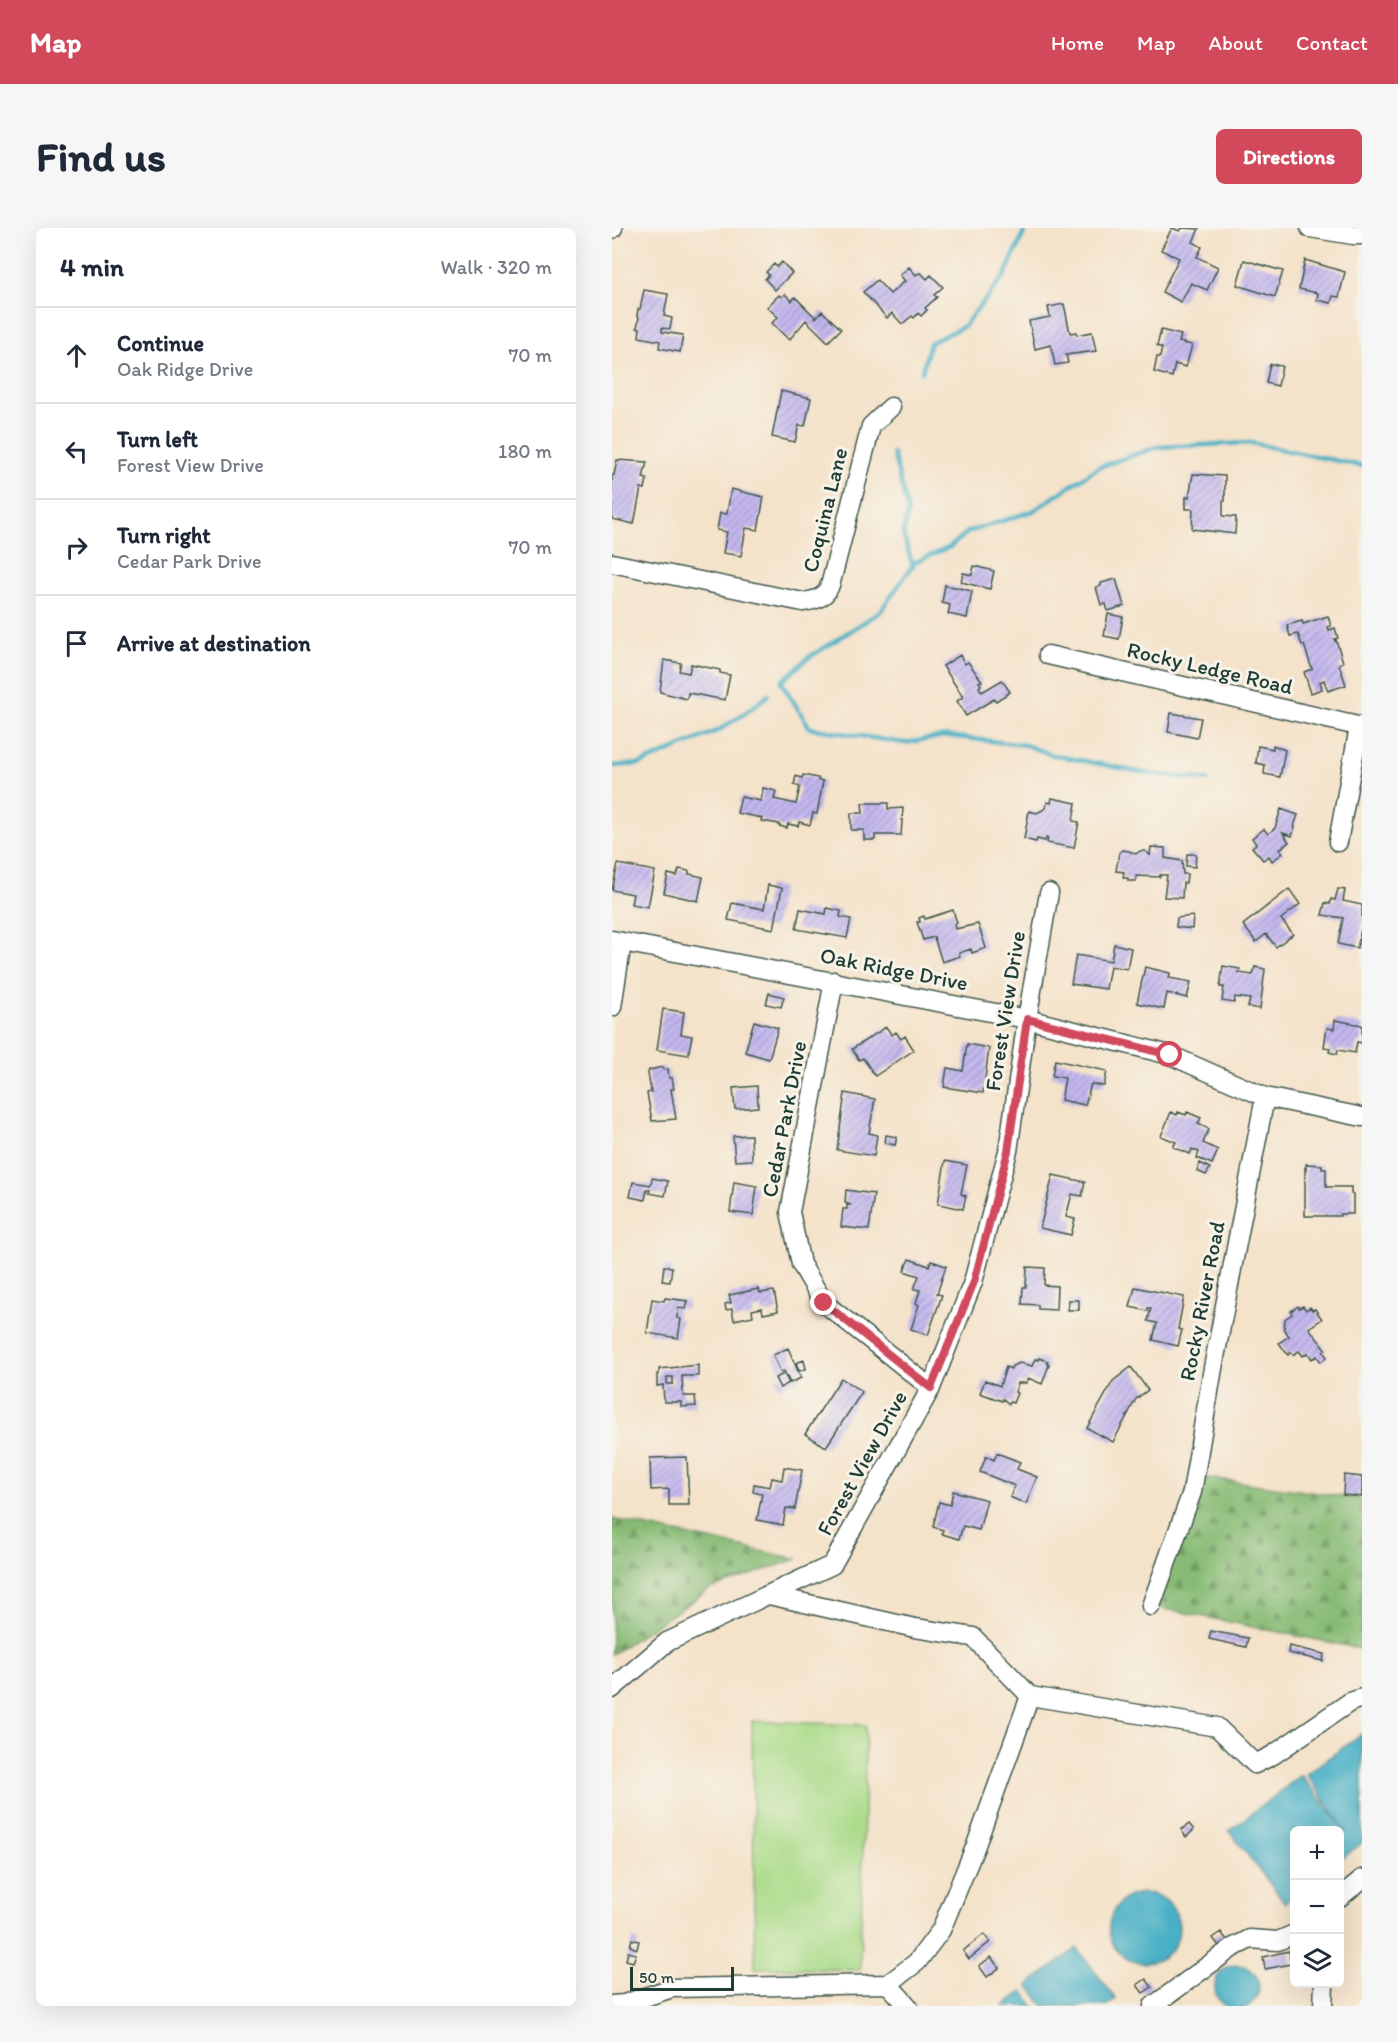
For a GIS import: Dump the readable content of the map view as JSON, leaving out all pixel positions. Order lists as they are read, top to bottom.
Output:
{
  "streets": {
    "street": [
      "Coquina Lane",
      "Rocky Ledge Road",
      "Oak Ridge Drive",
      "Forest View Drive",
      "Cedar Park Drive",
      "Rocky River Road"
    ]
  },
  "crossings": [
    ["Oak Ridge Drive", "Forest View Drive"],
    ["Oak Ridge Drive", "Cedar Park Drive"],
    ["Oak Ridge Drive", "Rocky River Road"],
    ["Forest View Drive", "Cedar Park Drive"]
  ],
  "scale_bar": "50 m",
  "page": {
    "header": "Map",
    "nav": [
      "Home",
      "Map",
      "About",
      "Contact"
    ],
    "buttons": "Directions",
    "title": "Find us",
    "heading": ["4 min", "Walk · 320 m"],
    "list": [
      ["Continue", "Oak Ridge Drive", "70 m"],
      ["Turn left", "Forest View Drive", "180 m"],
      ["Turn right", "Cedar Park Drive", "70 m"],
      "Arrive at destination"
    ],
    "map_buttons": ["+", "−"],
    "scale": "50 m"
  }
}
